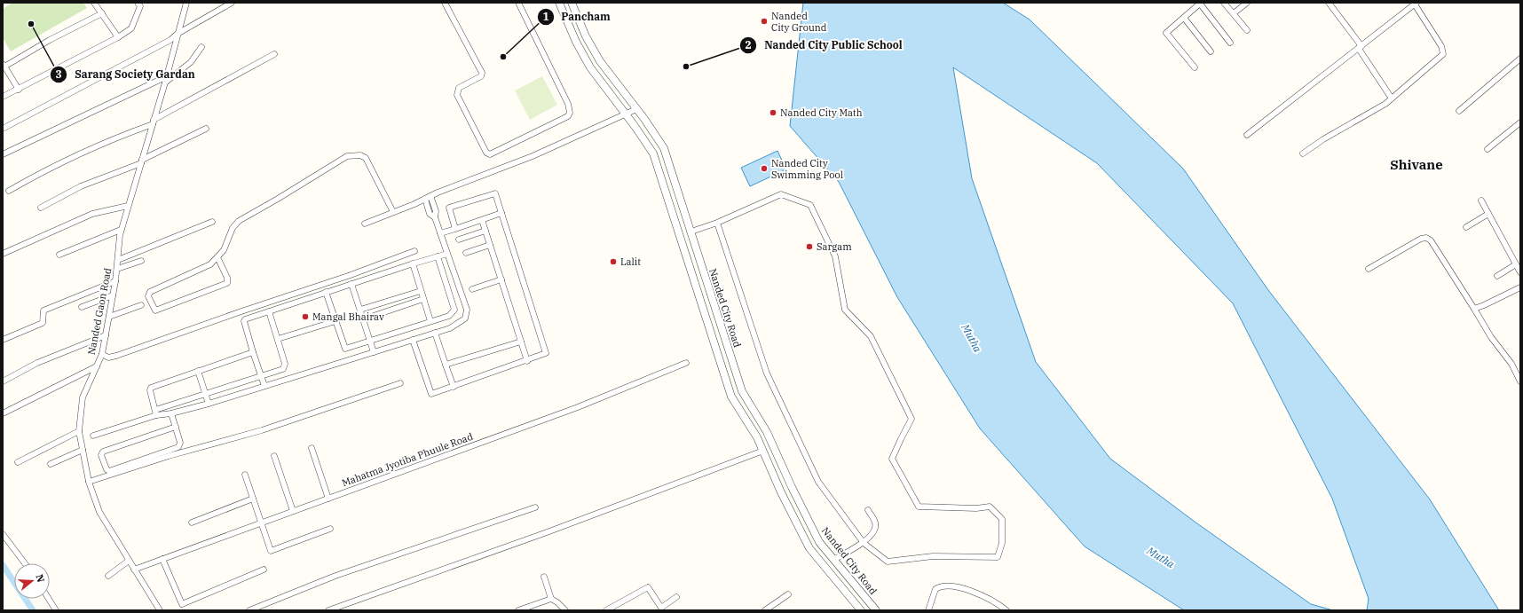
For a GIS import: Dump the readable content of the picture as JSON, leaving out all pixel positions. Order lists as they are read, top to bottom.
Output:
{
  "streets": {
    "street": ["Nanded City Road", "Nanded Gaon Road", "Mahatma Jyotiba Phuule Road"]
  },
  "crossings": [
    ["Nanded Gaon Road", "Mahatma Jyotiba Phuule Road"]
  ],
  "districts": ["Shivane"],
  "water": ["Mutha"],
  "places": [
    "Nanded City Ground",
    "Sarang Society Gardan",
    "Pancham",
    "Nanded City Public School",
    "Nanded City Math",
    "Nanded City Swimming Pool",
    "Sargam",
    "Lalit",
    "Mangal Bhairav"
  ],
  "north": "right"
}
